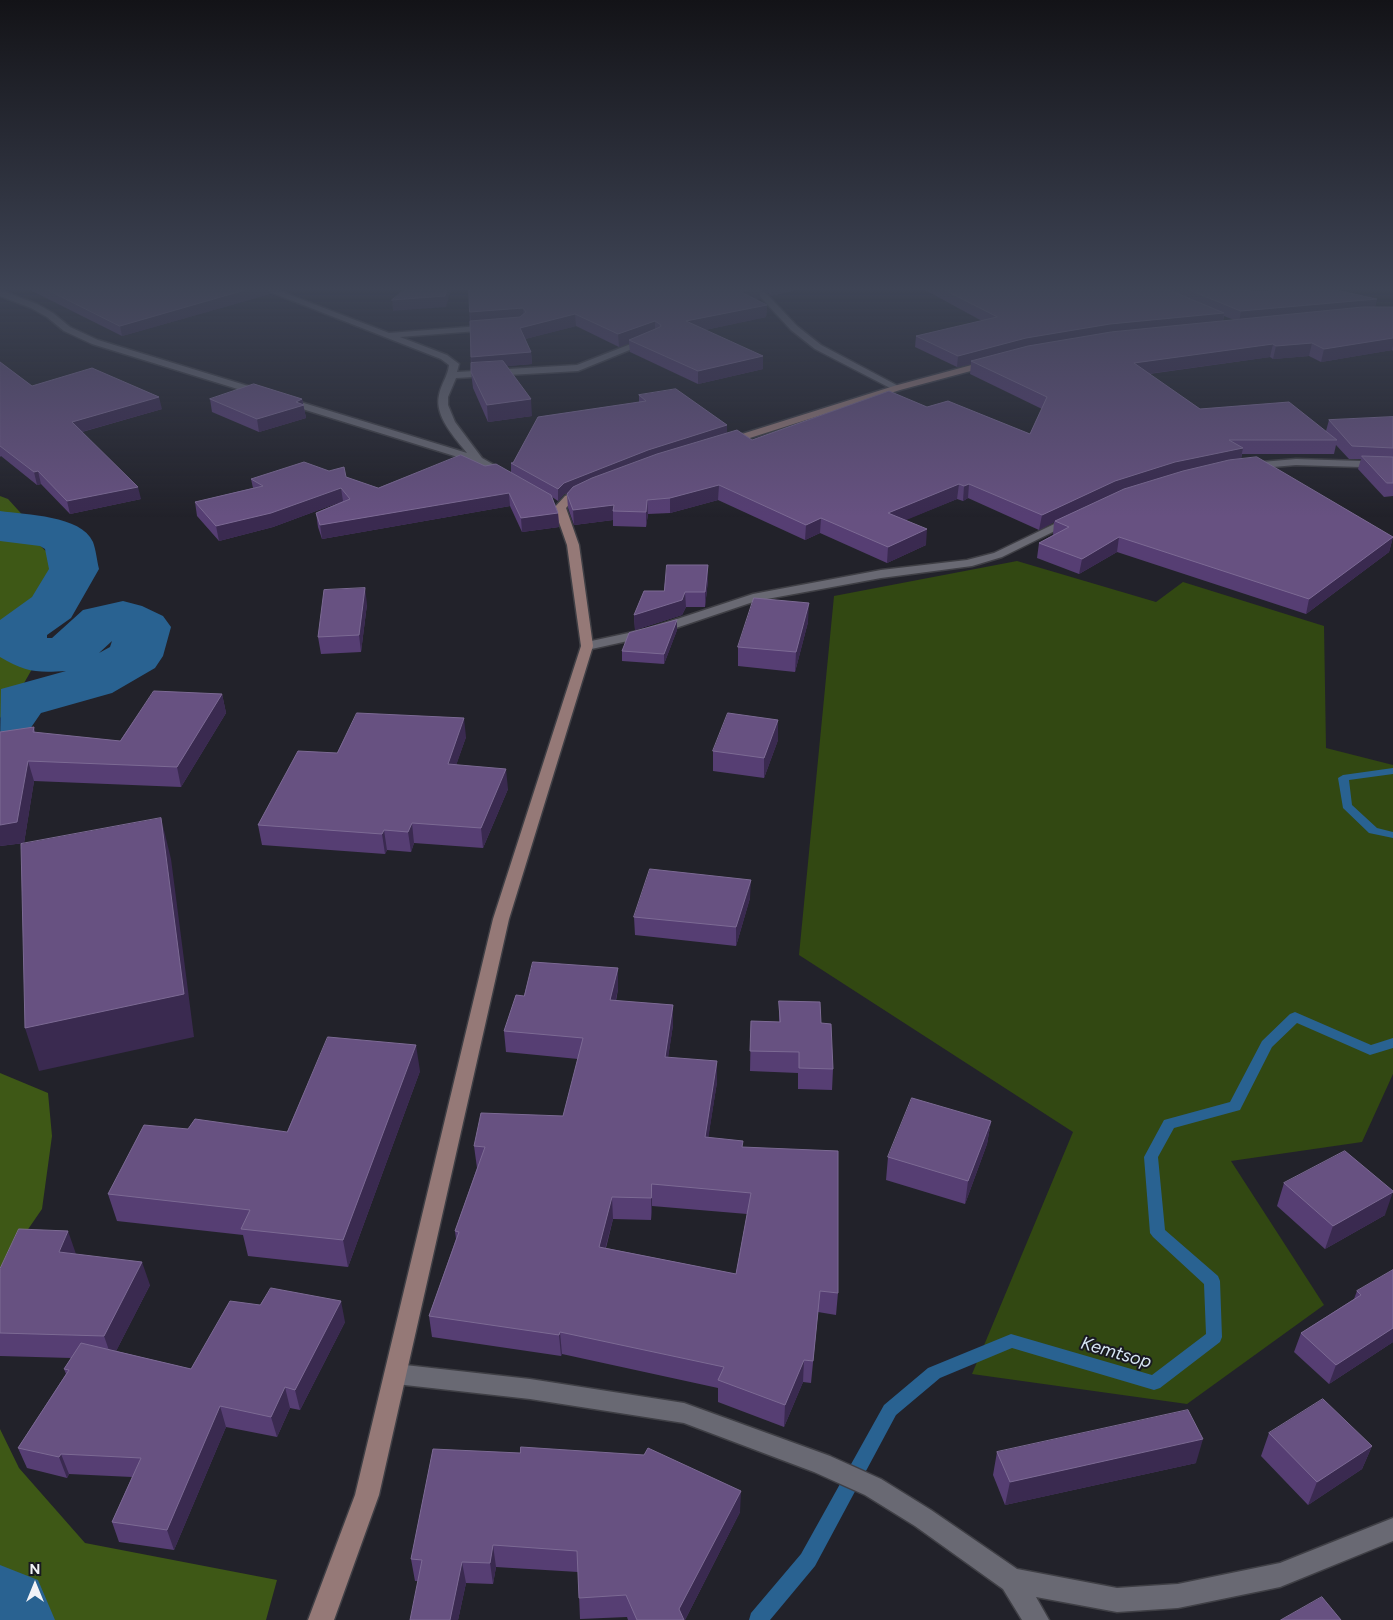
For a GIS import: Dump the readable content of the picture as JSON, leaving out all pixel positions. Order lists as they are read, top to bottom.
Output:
{
  "water": ["Kemtsop"],
  "north": "top"
}
